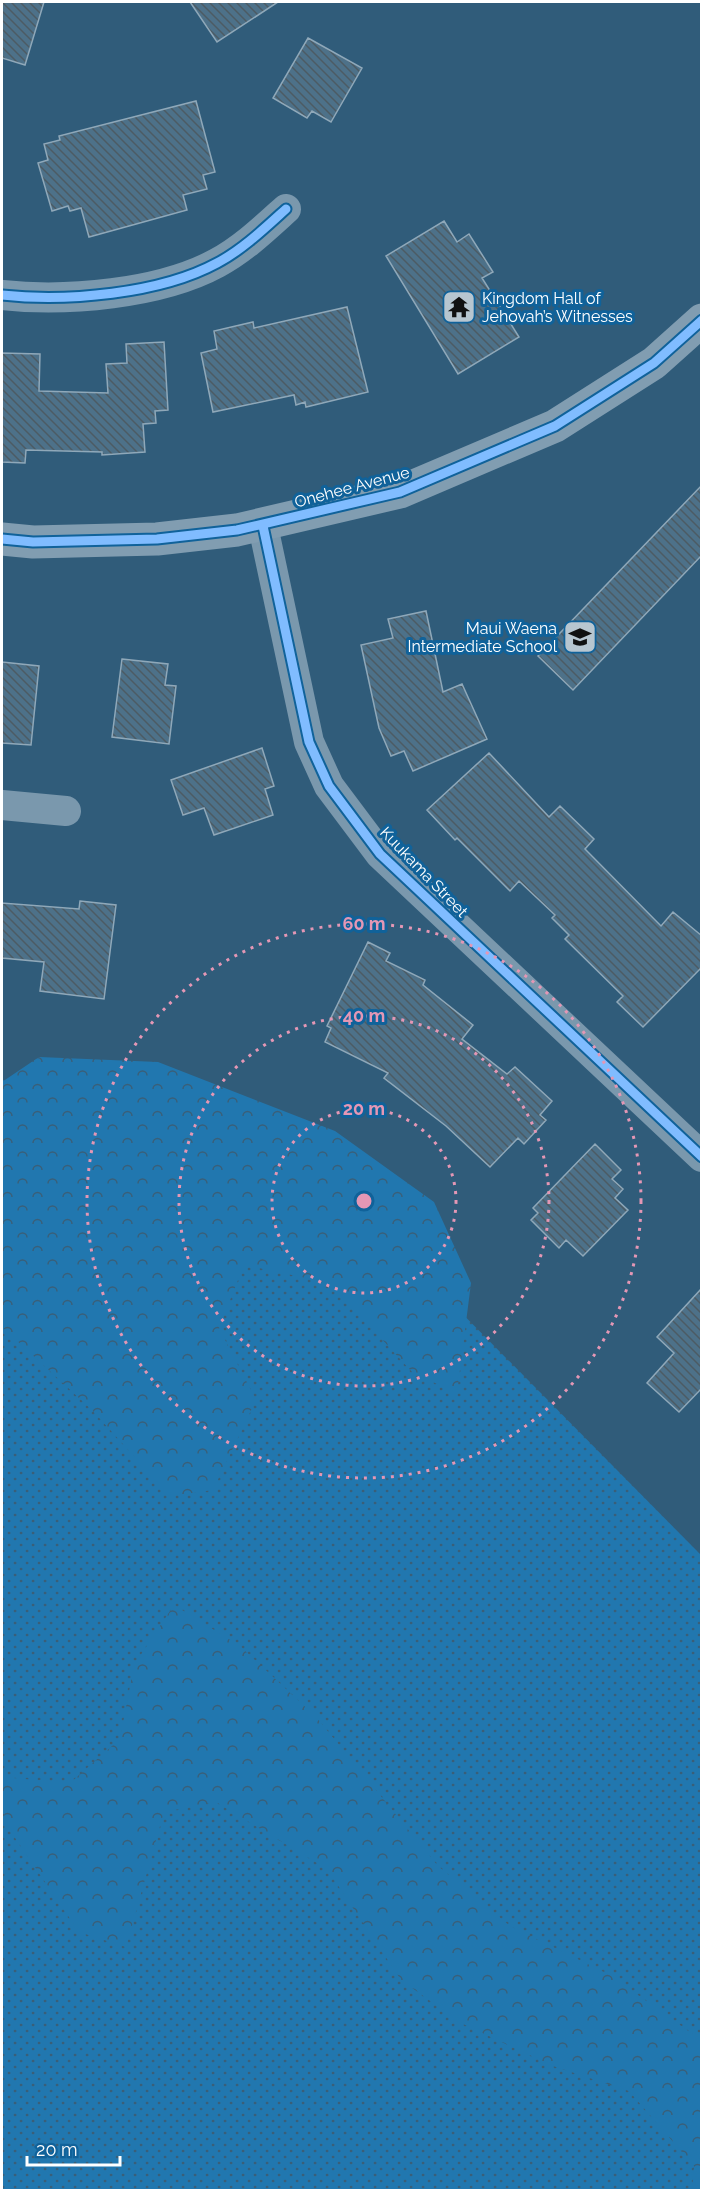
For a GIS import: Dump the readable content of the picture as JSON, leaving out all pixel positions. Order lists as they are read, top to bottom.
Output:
{
  "streets": {
    "street": ["Onehee Avenue", "Kuukama Street"]
  },
  "crossings": [
    ["Onehee Avenue", "Kuukama Street"]
  ],
  "places": {
    "temple": ["Kingdom Hall of Jehovah’s Witnesses"],
    "school or university": ["Maui Waena Intermediate School"]
  },
  "scale_bar": "20 m",
  "rings": ["60 m", "40 m", "20 m"]
}
